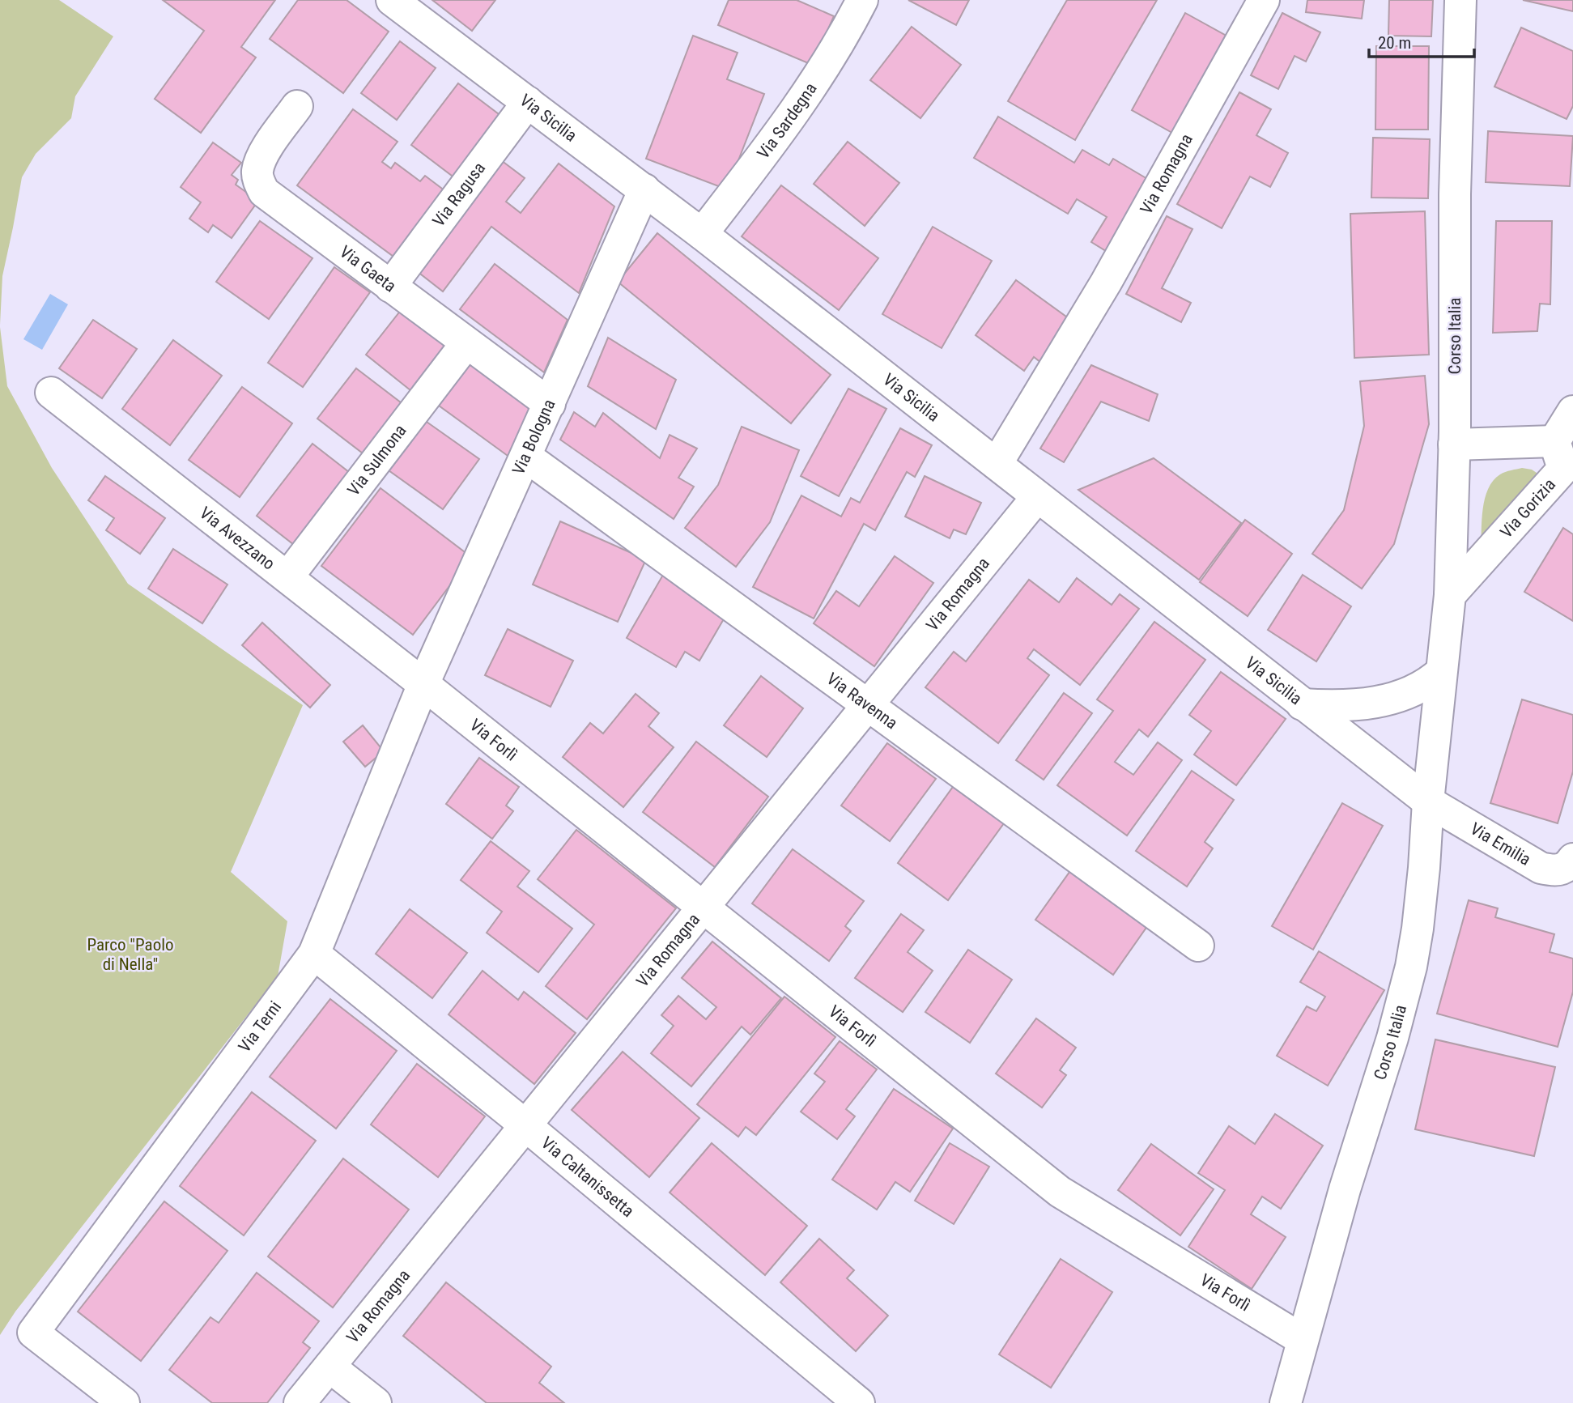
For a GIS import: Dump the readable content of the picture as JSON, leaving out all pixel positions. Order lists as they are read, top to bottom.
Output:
{
  "streets": {
    "street": [
      "Via Sicilia",
      "Via Sardegna",
      "Via Romagna",
      "Via Ragusa",
      "Via Gaeta",
      "Corso Italia",
      "Via Bologna",
      "Via Sulmona",
      "Via Gorizia",
      "Via Avezzano",
      "Via Ravenna",
      "Via Forlì",
      "Via Emilia",
      "Via Terni",
      "Via Caltanissetta"
    ]
  },
  "crossings": [
    ["Via Sicilia", "Via Sardegna"],
    ["Via Sicilia", "Via Romagna"],
    ["Via Sicilia", "Via Ragusa"],
    ["Via Sicilia", "Corso Italia"],
    ["Via Sicilia", "Via Bologna"],
    ["Via Sicilia", "Via Emilia"],
    ["Via Romagna", "Via Ravenna"],
    ["Via Romagna", "Via Forlì"],
    ["Via Romagna", "Via Caltanissetta"],
    ["Via Ragusa", "Via Gaeta"],
    ["Via Gaeta", "Via Bologna"],
    ["Via Gaeta", "Via Sulmona"],
    ["Corso Italia", "Via Gorizia"],
    ["Corso Italia", "Via Forlì"],
    ["Corso Italia", "Via Emilia"],
    ["Via Bologna", "Via Avezzano"],
    ["Via Bologna", "Via Ravenna"],
    ["Via Bologna", "Via Forlì"],
    ["Via Bologna", "Via Terni"],
    ["Via Sulmona", "Via Avezzano"],
    ["Via Avezzano", "Via Forlì"],
    ["Via Avezzano", "Via Terni"],
    ["Via Forlì", "Via Terni"],
    ["Via Terni", "Via Caltanissetta"]
  ],
  "parks": ["Parco \"Paolo di Nella\""],
  "scale_bar": "20 m"
}
